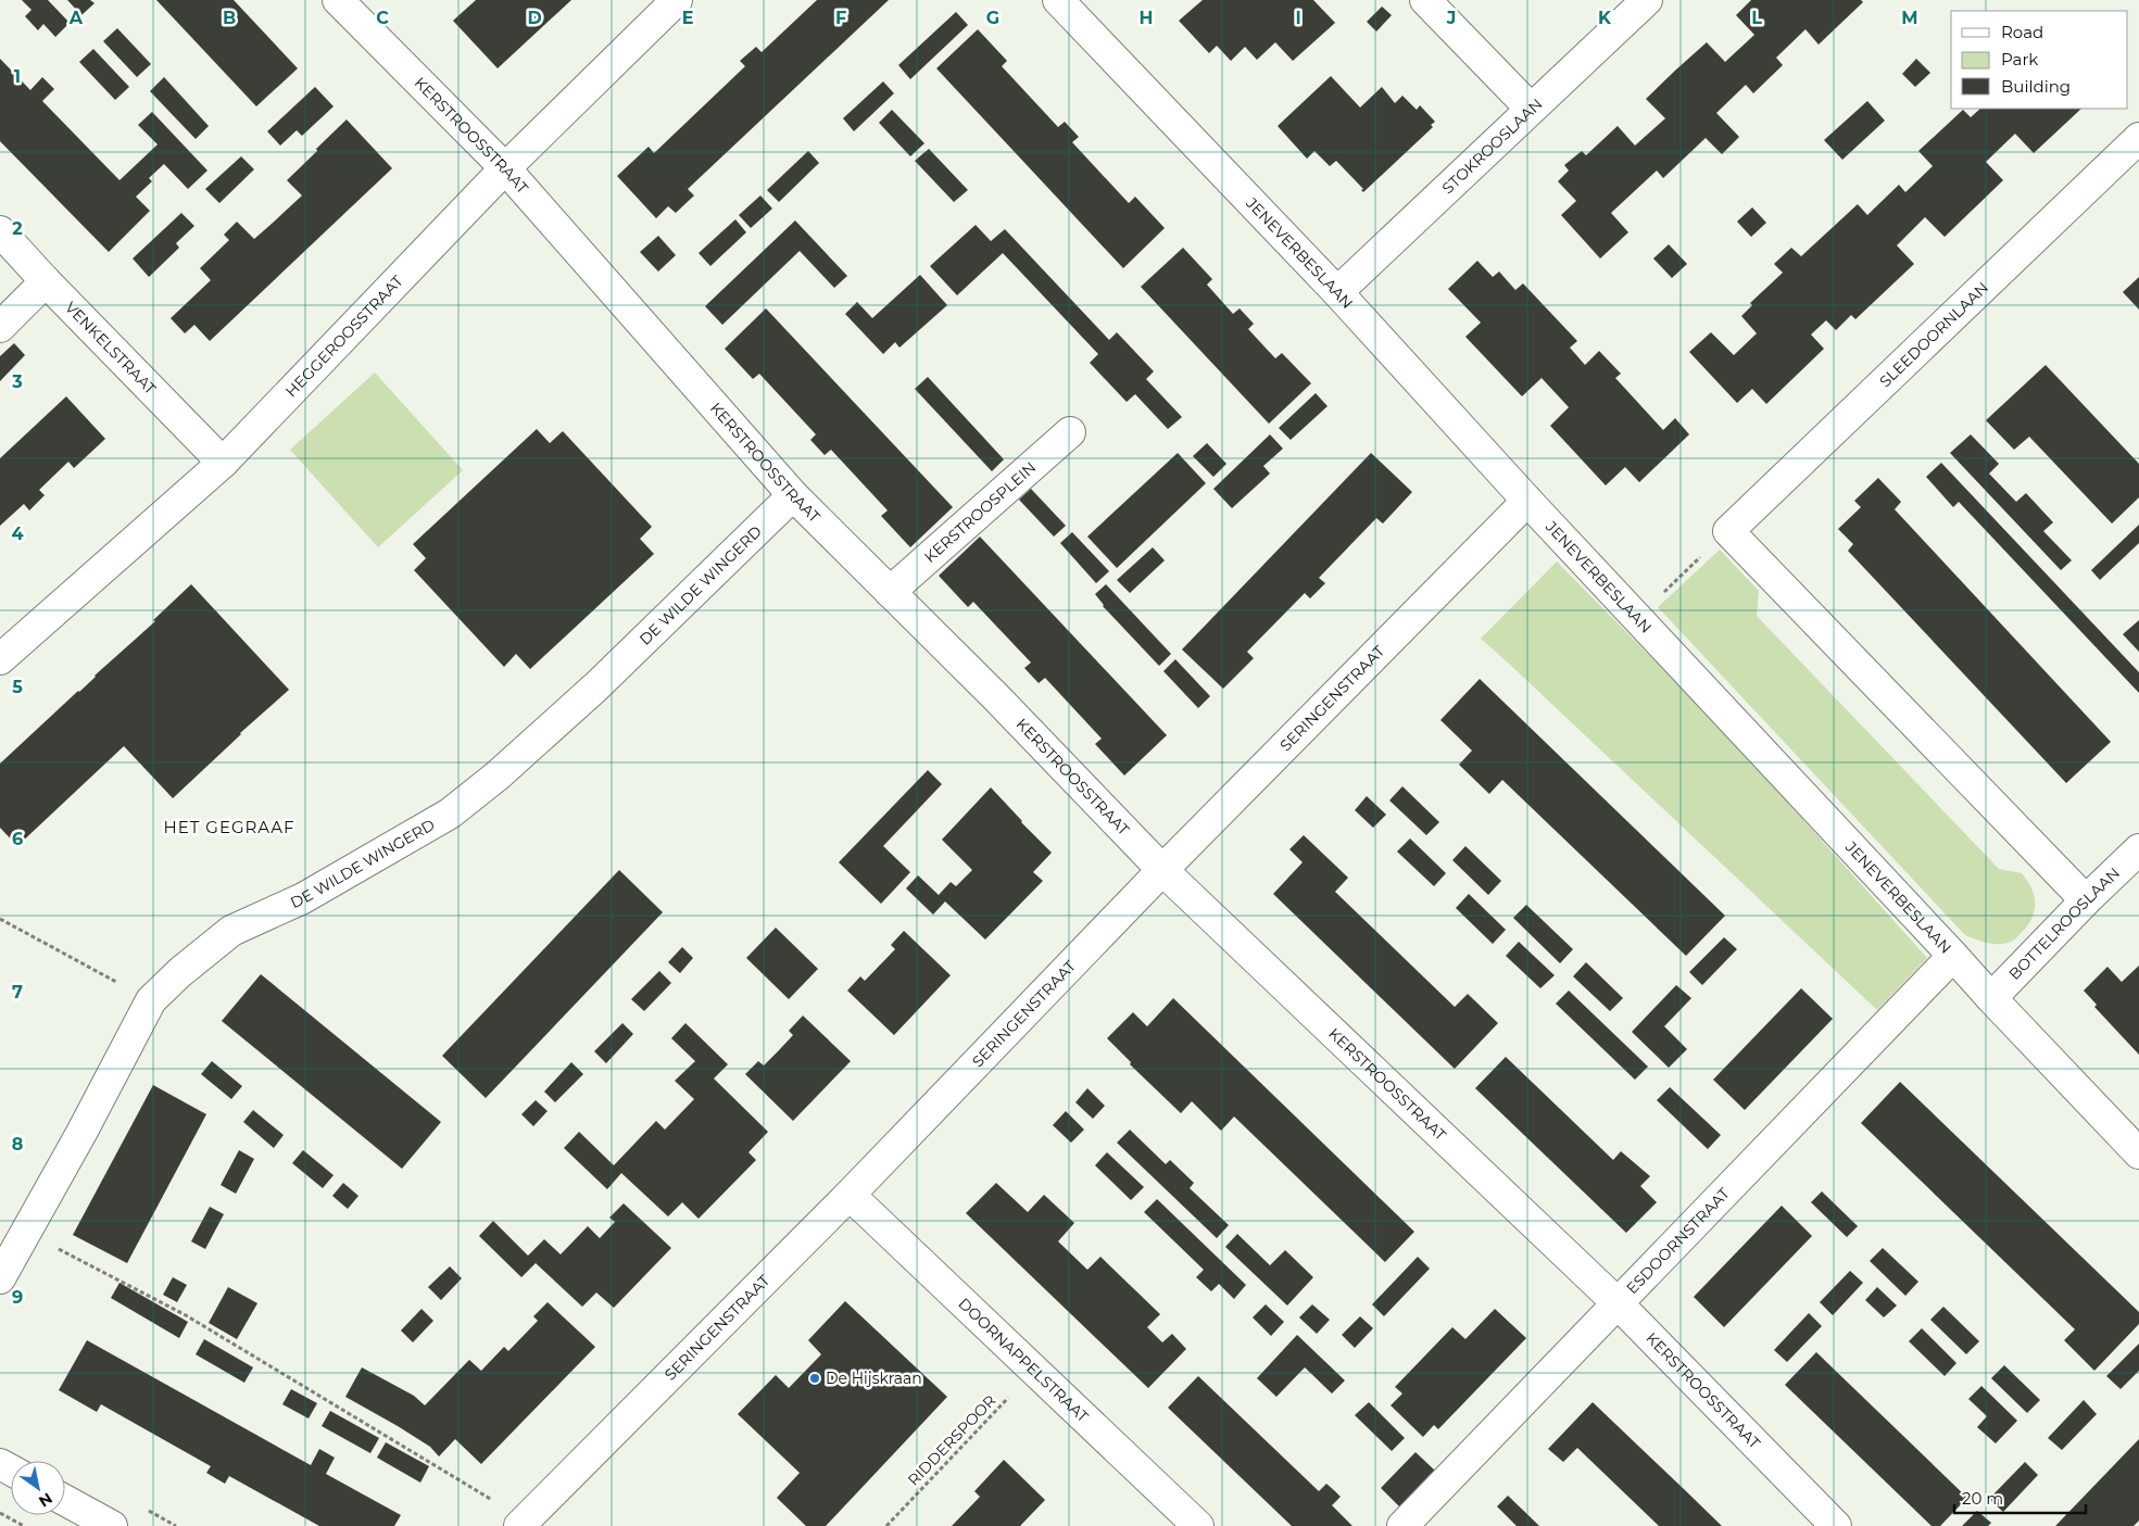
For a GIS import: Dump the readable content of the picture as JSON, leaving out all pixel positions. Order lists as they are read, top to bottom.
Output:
{
  "streets": {
    "street": [
      "KERSTROOSSTRAAT",
      "STOKROOSLAAN",
      "JENEVERBESLAAN",
      "SLEEDOORNLAAN",
      "HEGGEROOSSTRAAT",
      "VENKELSTRAAT",
      "KERSTROOSPLEIN",
      "DE WILDE WINGERD",
      "SERINGENSTRAAT",
      "BOTTELROOSLAAN",
      "ESDOORNSTRAAT",
      "DOORNAPPELSTRAAT"
    ],
    "path": ["RIDDERSPOOR"]
  },
  "crossings": [
    ["KERSTROOSSTRAAT", "HEGGEROOSSTRAAT"],
    ["KERSTROOSSTRAAT", "KERSTROOSPLEIN"],
    ["KERSTROOSSTRAAT", "DE WILDE WINGERD"],
    ["KERSTROOSSTRAAT", "SERINGENSTRAAT"],
    ["KERSTROOSSTRAAT", "ESDOORNSTRAAT"],
    ["STOKROOSLAAN", "JENEVERBESLAAN"],
    ["JENEVERBESLAAN", "SERINGENSTRAAT"],
    ["JENEVERBESLAAN", "BOTTELROOSLAAN"],
    ["JENEVERBESLAAN", "ESDOORNSTRAAT"],
    ["HEGGEROOSSTRAAT", "VENKELSTRAAT"],
    ["SERINGENSTRAAT", "DOORNAPPELSTRAAT"],
    ["DOORNAPPELSTRAAT", "RIDDERSPOOR"]
  ],
  "districts": ["HET GEGRAAF"],
  "places": ["De Hijskraan"],
  "legend": ["Road", "Park", "Building"],
  "scale_bar": "20 m",
  "north": "bottom right",
  "grid": {
    "columns": [
      "A",
      "B",
      "C",
      "D",
      "E",
      "F",
      "G",
      "H",
      "I",
      "J",
      "K",
      "L",
      "M"
    ],
    "rows": [
      "1",
      "2",
      "3",
      "4",
      "5",
      "6",
      "7",
      "8",
      "9"
    ]
  }
}
